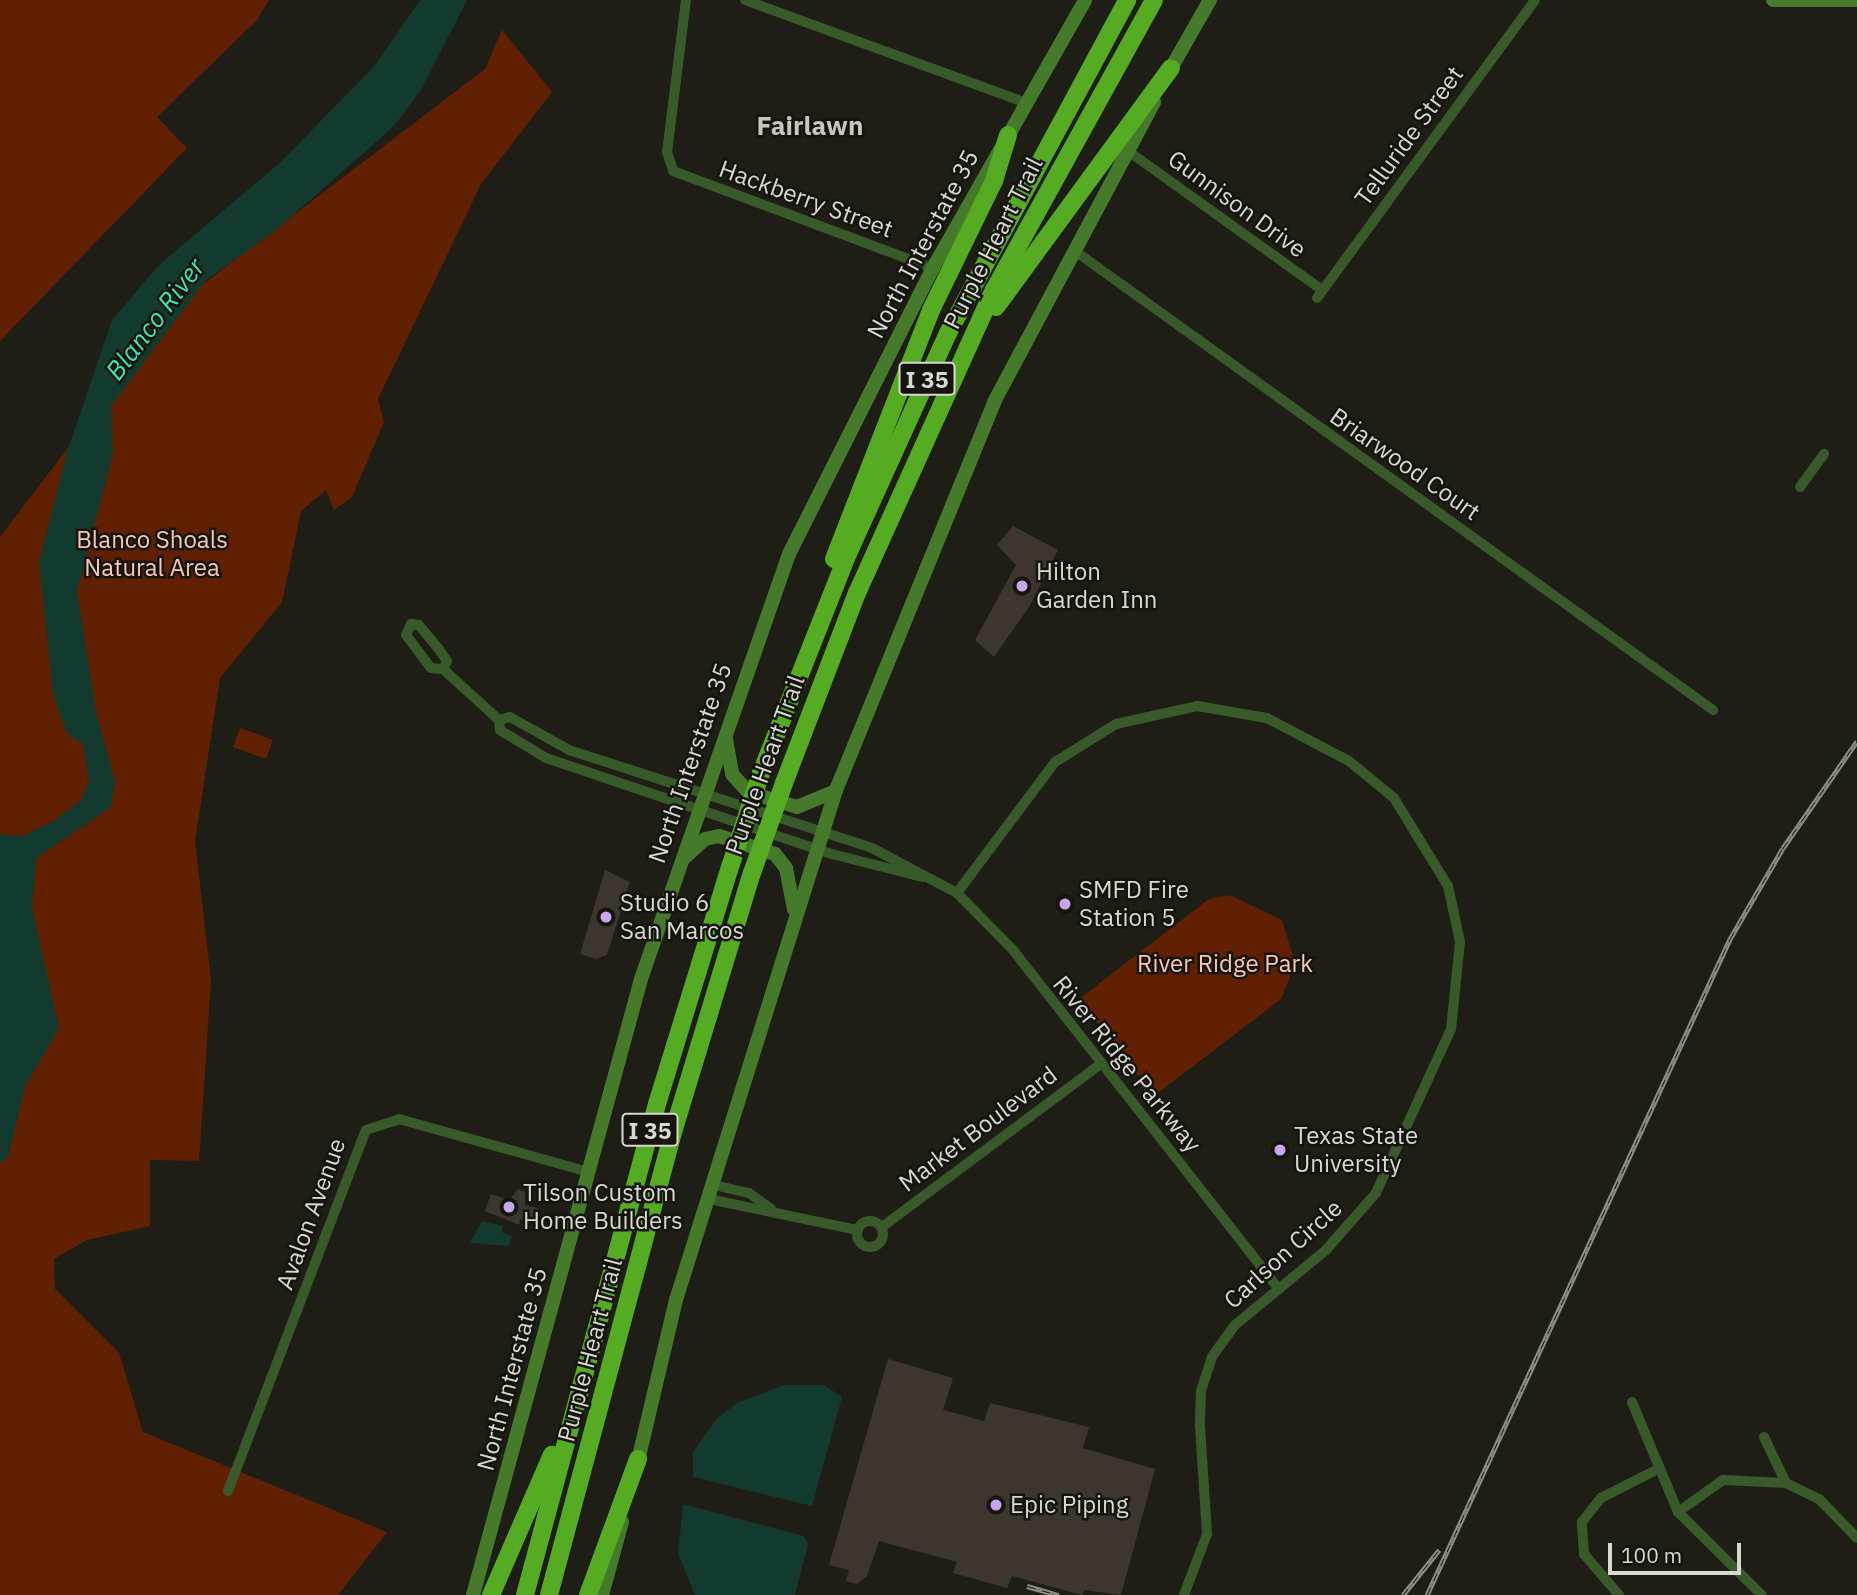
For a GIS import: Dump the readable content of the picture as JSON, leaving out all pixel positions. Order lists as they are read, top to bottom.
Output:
{
  "streets": {
    "highway": ["Purple Heart Trail", "I 35"],
    "main road": ["North Interstate 35"],
    "street": [
      "Telluride Street",
      "Hackberry Street",
      "Gunnison Drive",
      "Briarwood Court",
      "River Ridge Parkway",
      "Market Boulevard",
      "Avalon Avenue",
      "Carlson Circle"
    ]
  },
  "crossings": [
    ["Telluride Street", "Gunnison Drive"],
    ["Hackberry Street", "North Interstate 35"],
    ["North Interstate 35", "River Ridge Parkway"],
    ["North Interstate 35", "Avalon Avenue"],
    ["River Ridge Parkway", "Market Boulevard"],
    ["River Ridge Parkway", "Carlson Circle"]
  ],
  "districts": ["Fairlawn"],
  "water": ["Blanco River"],
  "parks": ["Blanco Shoals Natural Area", "River Ridge Park"],
  "places": [
    "Hilton Garden Inn",
    "SMFD Fire Station 5",
    "Studio 6 San Marcos",
    "Texas State University",
    "Tilson Custom Home Builders",
    "Epic Piping"
  ],
  "scale_bar": "100 m"
}
